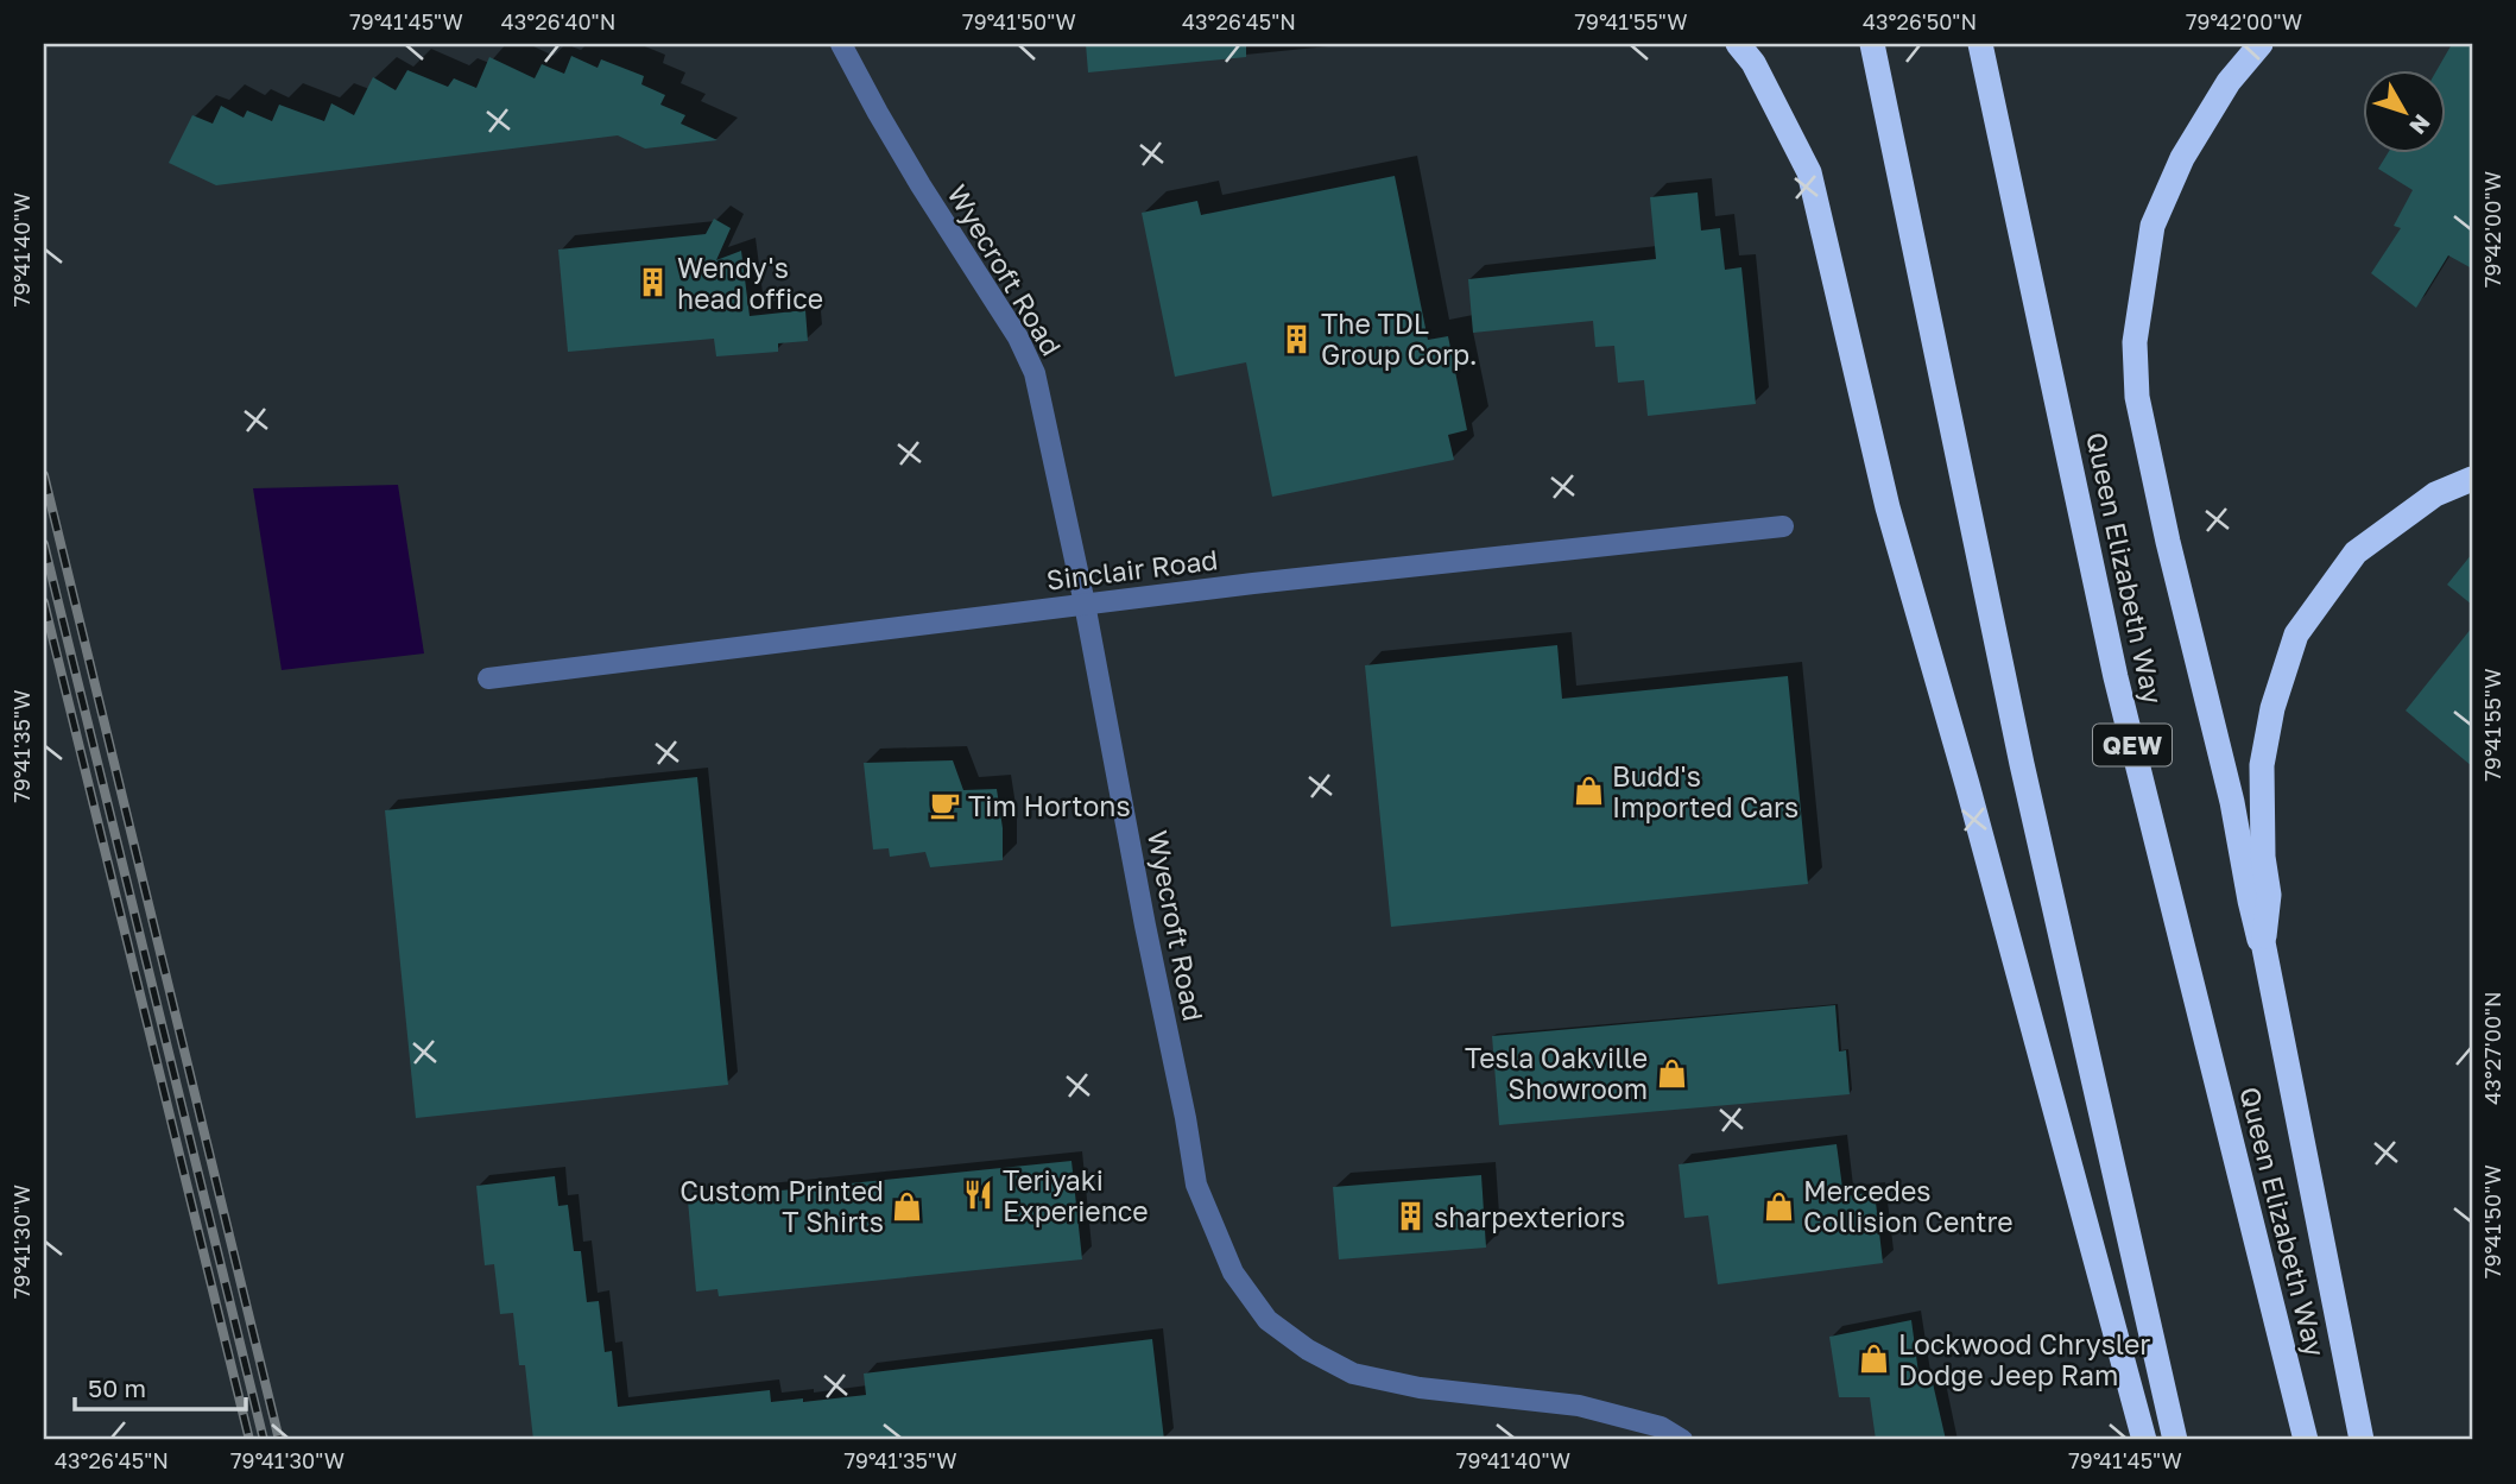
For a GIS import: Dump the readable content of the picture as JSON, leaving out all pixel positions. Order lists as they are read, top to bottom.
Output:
{
  "streets": {
    "highway": ["Queen Elizabeth Way", "QEW"],
    "street": ["Wyecroft Road", "Sinclair Road"]
  },
  "crossings": [
    ["Wyecroft Road", "Sinclair Road"]
  ],
  "places": {
    "building": ["Wendy's head office", "The TDL Group Corp.", "sharpexteriors"],
    "shop": [
      "Budd's Imported Cars",
      "Tesla Oakville Showroom",
      "Custom Printed T Shirts",
      "Mercedes Collision Centre",
      "Lockwood Chrysler Dodge Jeep Ram"
    ],
    "cafe": ["Tim Hortons"],
    "restaurant": ["Teriyaki Experience"]
  },
  "scale_bar": "50 m",
  "north": "bottom right",
  "coordinates": [
    "79°41'45\"W",
    "43°26'40\"N",
    "79°41'50\"W",
    "43°26'45\"N",
    "79°41'55\"W",
    "43°26'50\"N",
    "79°42'00\"W",
    "79°41'40\"W",
    "79°41'35\"W",
    "43°27'00\"N",
    "79°41'30\"W"
  ]
}
